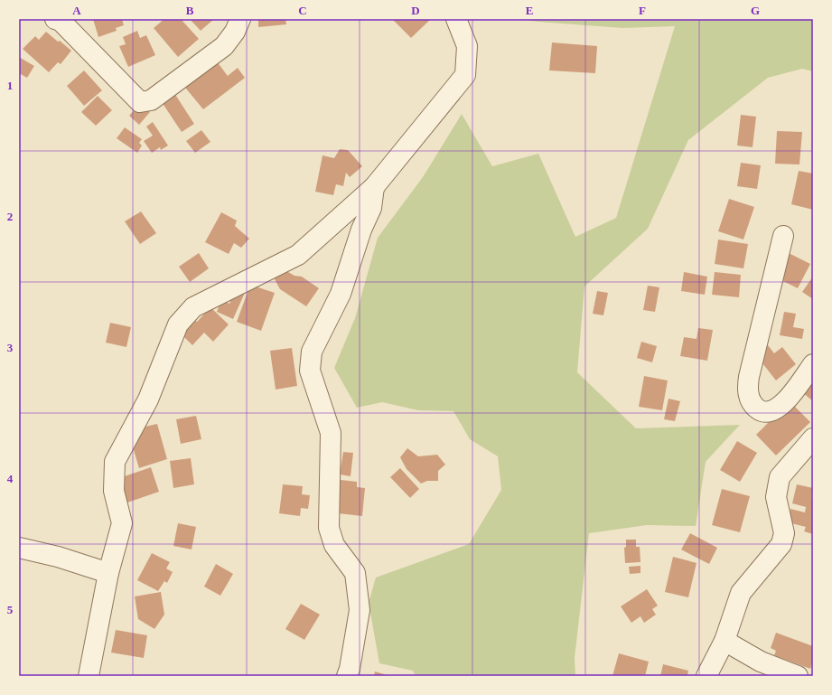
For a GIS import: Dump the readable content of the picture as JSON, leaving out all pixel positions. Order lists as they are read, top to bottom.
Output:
{
  "grid": {
    "columns": [
      "A",
      "B",
      "C",
      "D",
      "E",
      "F",
      "G"
    ],
    "rows": [
      "1",
      "2",
      "3",
      "4",
      "5"
    ]
  }
}
